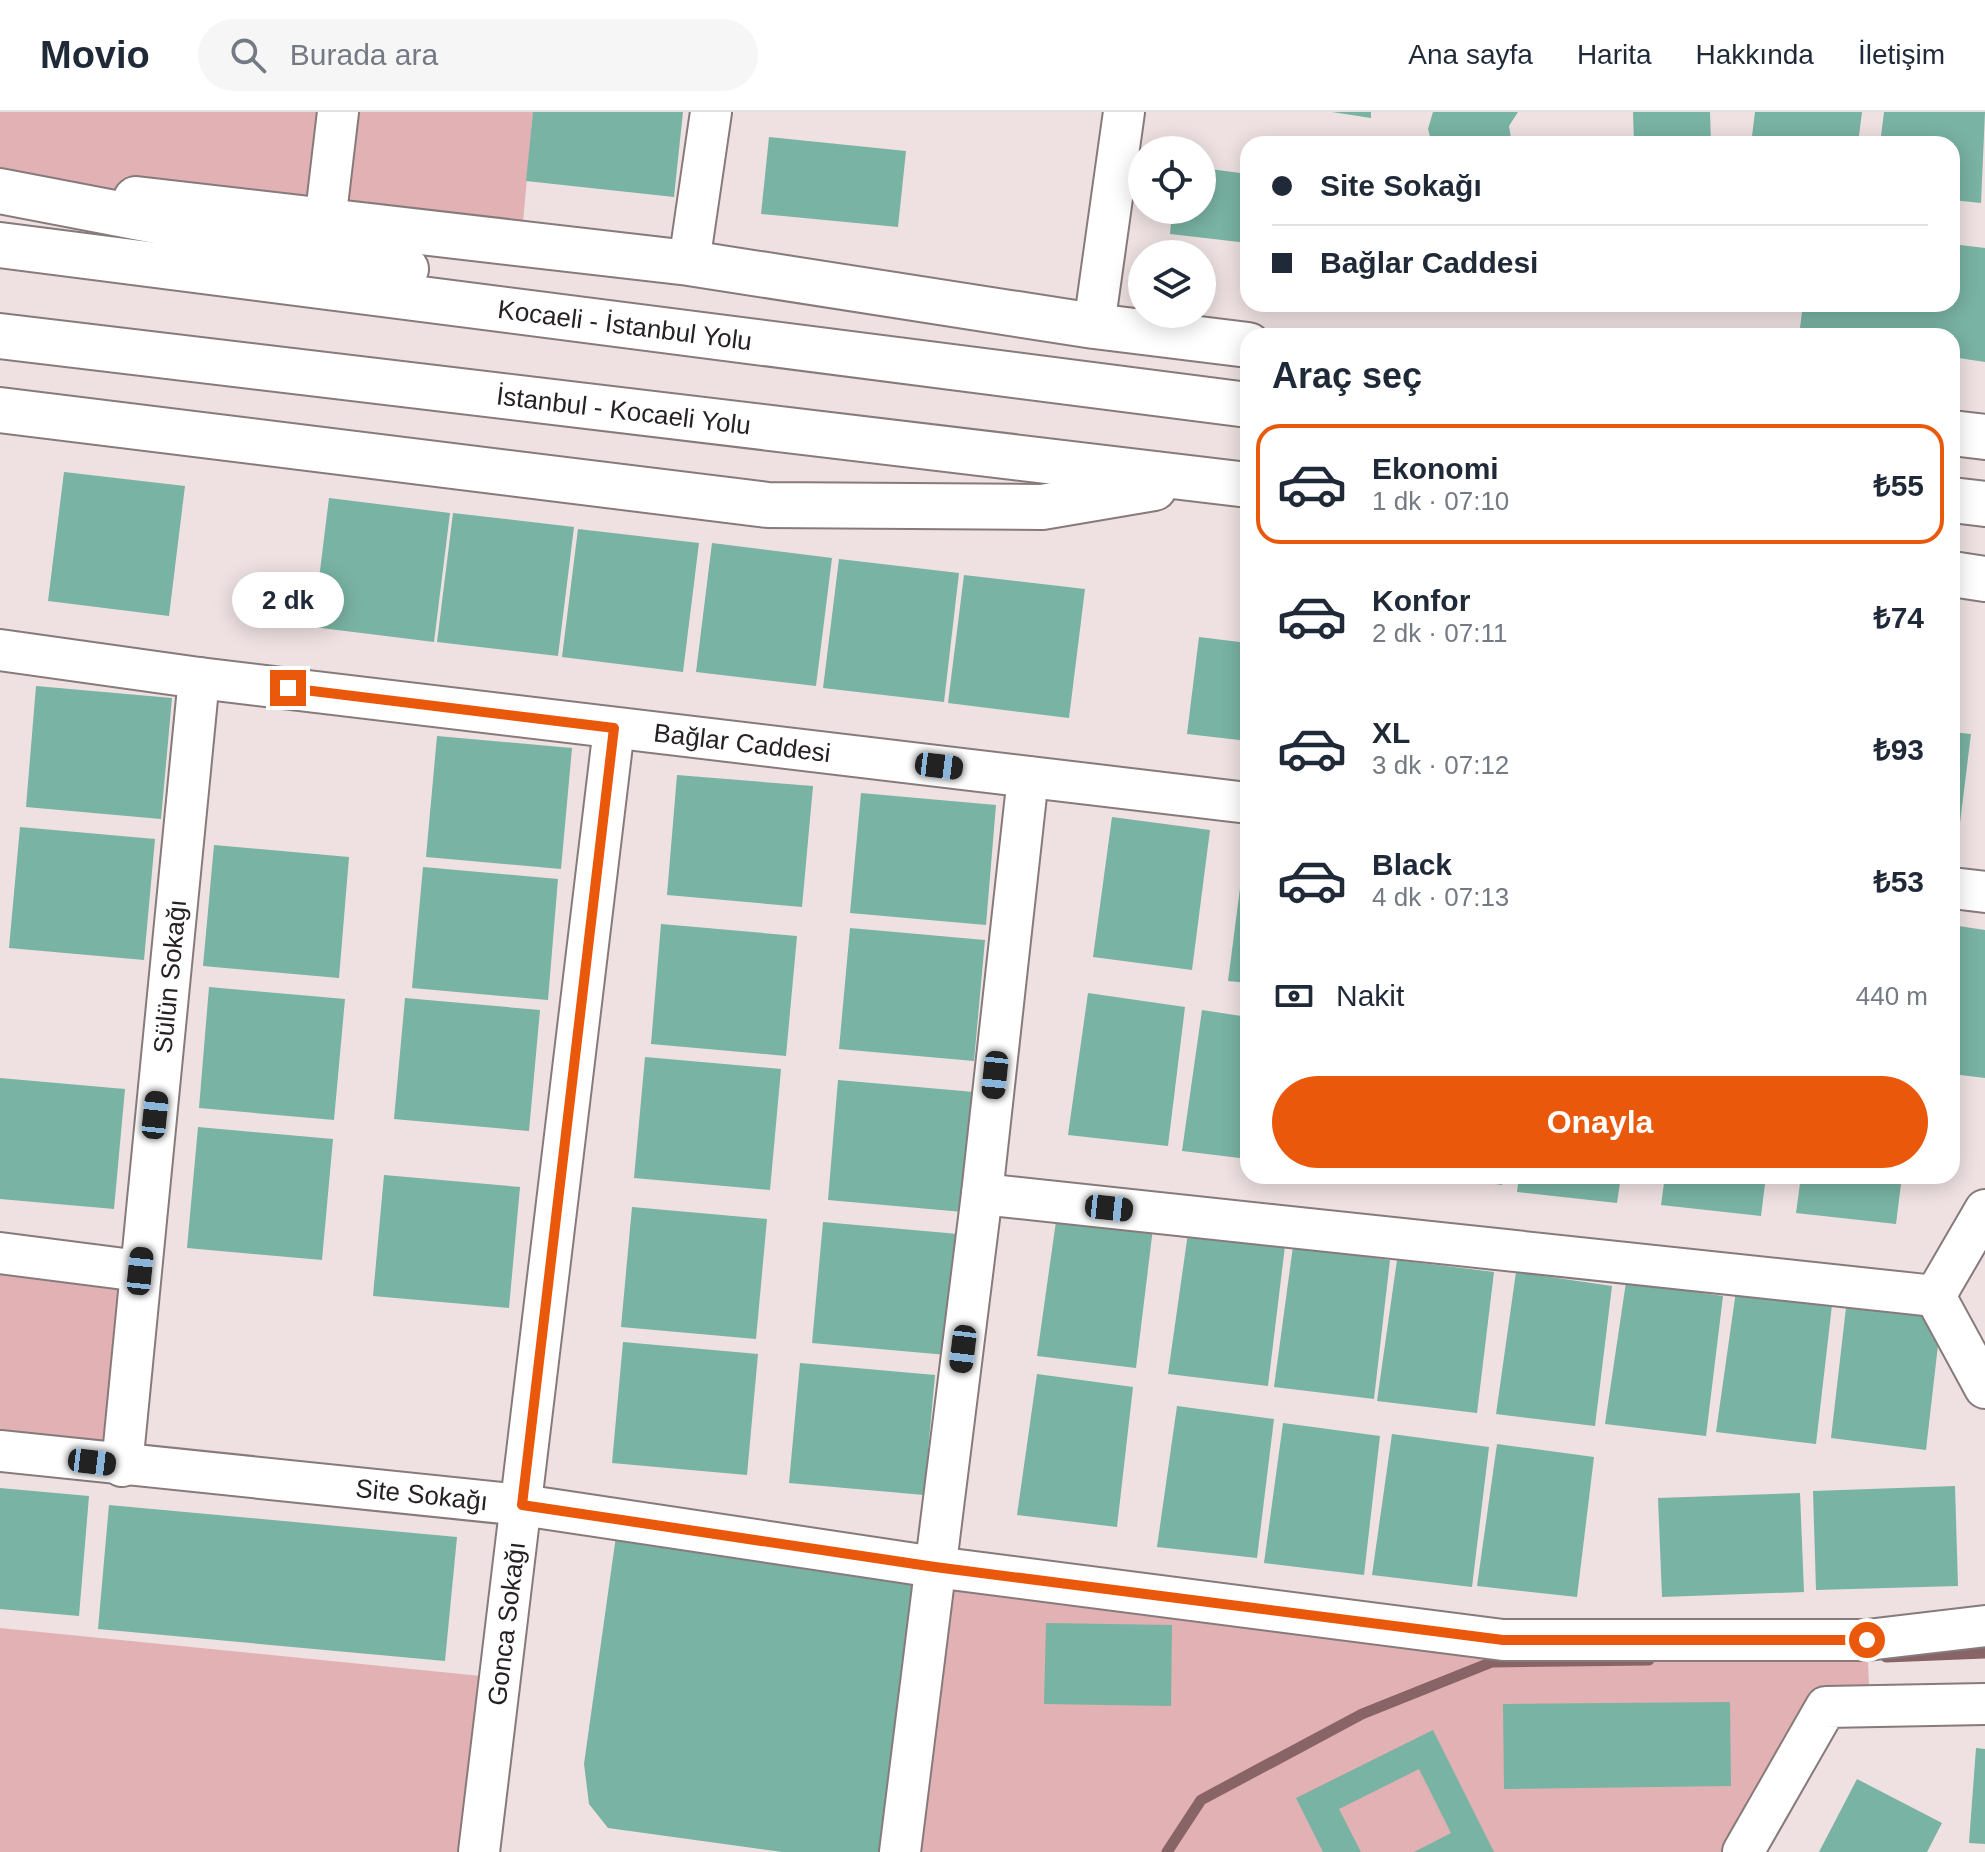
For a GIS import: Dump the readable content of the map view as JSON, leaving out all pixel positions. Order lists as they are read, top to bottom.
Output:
{
  "streets": {
    "main road": ["Kocaeli - İstanbul Yolu", "İstanbul - Kocaeli Yolu"],
    "street": [
      "Bağlar Caddesi",
      "Sülün Sokağı",
      "Site Sokağı",
      "Gonca Sokağı"
    ]
  },
  "crossings": [
    ["Bağlar Caddesi", "Sülün Sokağı"],
    ["Bağlar Caddesi", "Gonca Sokağı"],
    ["Sülün Sokağı", "Site Sokağı"],
    ["Site Sokağı", "Gonca Sokağı"]
  ],
  "page": {
    "header": "Movio",
    "search": "Burada ara",
    "nav": [
      "Ana sayfa",
      "Harita",
      "Hakkında",
      "İletişim"
    ],
    "banner": ["Site Sokağı", "Bağlar Caddesi"],
    "heading": "Araç seç",
    "list": [
      {
        "name": "Ekonomi",
        "note": "1 dk · 07:10",
        "value": "₺55"
      },
      {
        "name": "Konfor",
        "note": "2 dk · 07:11",
        "value": "₺74"
      },
      {
        "name": "XL",
        "note": "3 dk · 07:12",
        "value": "₺93"
      },
      {
        "name": "Black",
        "note": "4 dk · 07:13",
        "value": "₺53"
      }
    ],
    "bubble": "2 dk",
    "pay": ["Nakit", "440 m"],
    "buttons": "Onayla"
  }
}
